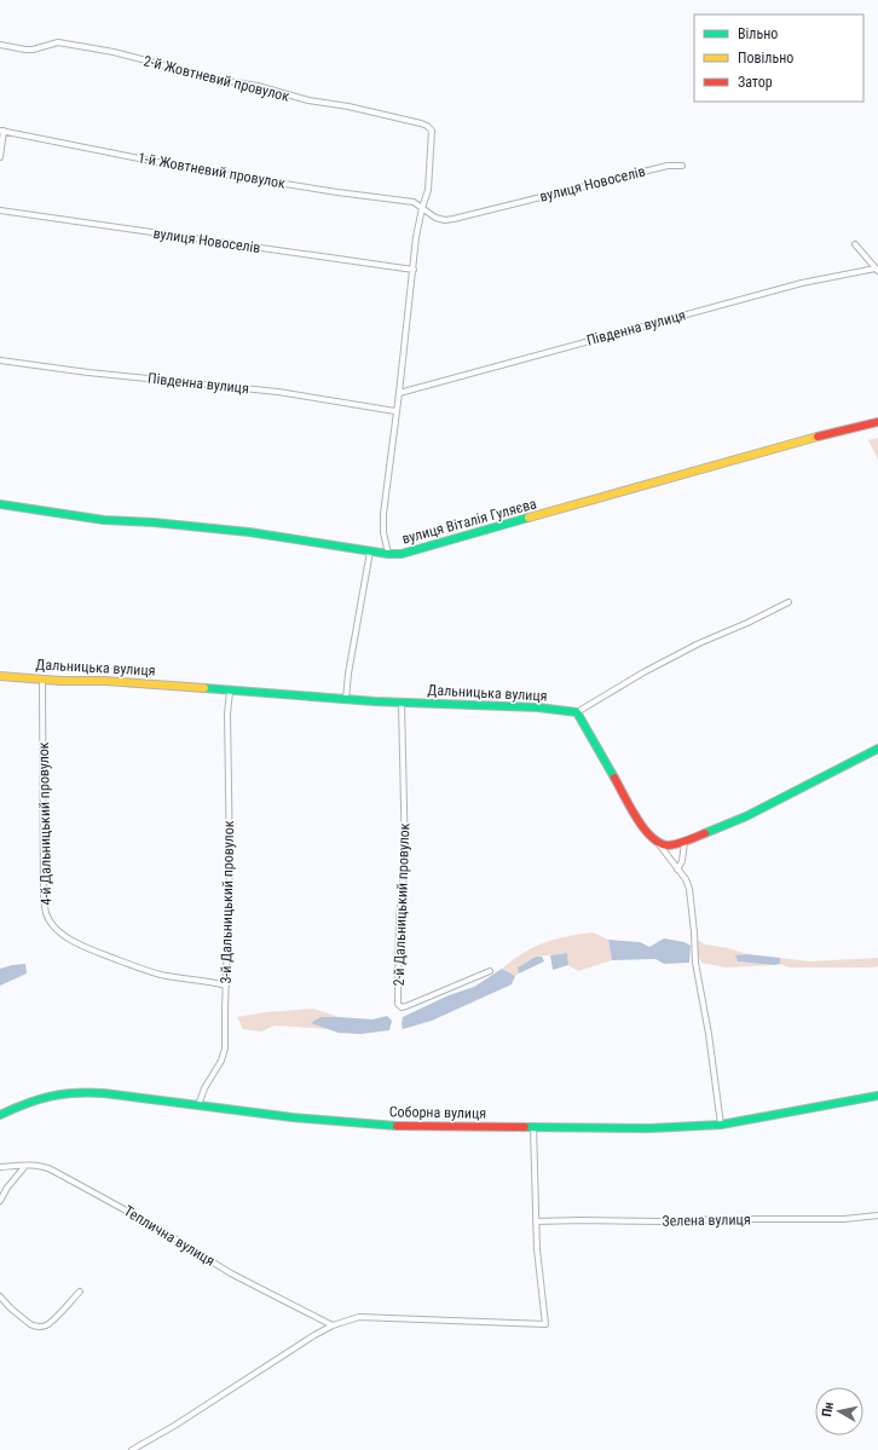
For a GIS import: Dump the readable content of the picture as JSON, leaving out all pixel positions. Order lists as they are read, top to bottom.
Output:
{
  "streets": {
    "street": [
      "2-й Жовтневий провулок",
      "1-й Жовтневий провулок",
      "вулиця Новоселів",
      "Південна вулиця",
      "вулиця Віталія Гуляєва",
      "Дальницька вулиця",
      "4-й Дальницький провулок",
      "3-й Дальницький провулок",
      "2-й Дальницький провулок",
      "Соборна вулиця",
      "Зелена вулиця",
      "Теплична вулиця"
    ]
  },
  "crossings": [
    ["2-й Жовтневий провулок", "1-й Жовтневий провулок"],
    ["2-й Жовтневий провулок", "вулиця Новоселів"],
    ["1-й Жовтневий провулок", "вулиця Новоселів"],
    ["Дальницька вулиця", "4-й Дальницький провулок"],
    ["Дальницька вулиця", "3-й Дальницький провулок"],
    ["Дальницька вулиця", "2-й Дальницький провулок"],
    ["4-й Дальницький провулок", "3-й Дальницький провулок"],
    ["3-й Дальницький провулок", "Соборна вулиця"]
  ],
  "legend": ["Вільно", "Повільно", "Затор"],
  "north": "left"
}
